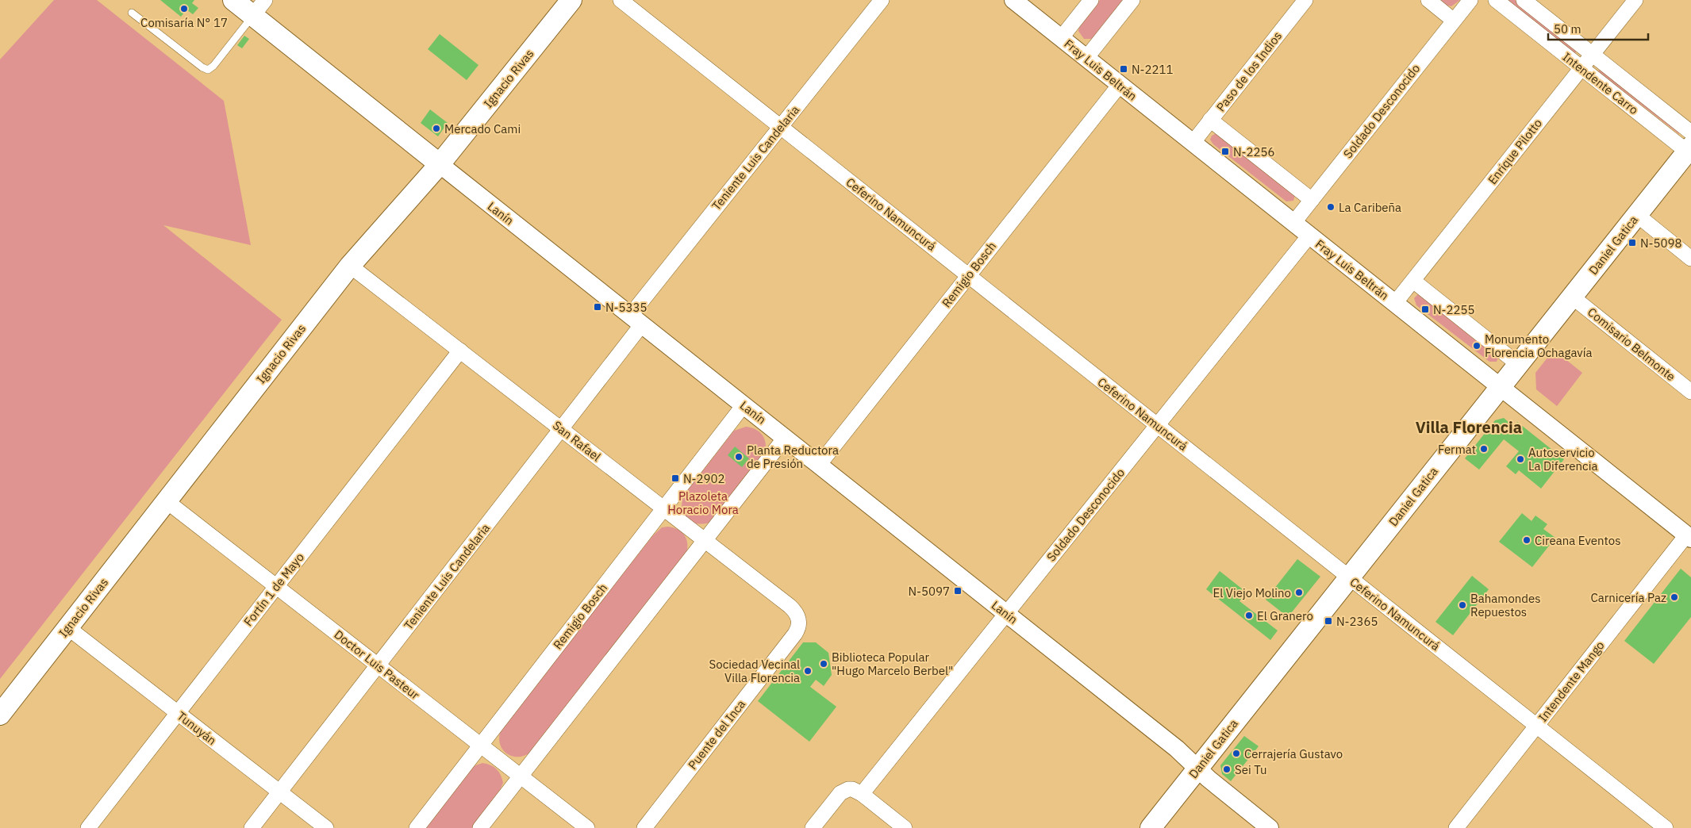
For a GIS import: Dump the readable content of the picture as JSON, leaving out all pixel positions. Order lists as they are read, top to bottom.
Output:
{
  "streets": {
    "main road": ["Ignacio Rivas", "Lanín", "Daniel Gatica"],
    "street": [
      "Fray Luis Beltrán",
      "Paso de los Indios",
      "Intendente Carro",
      "Soldado Desconocido",
      "Enrique Pilotto",
      "Teniente Luis Candelaria",
      "Ceferino Namuncurá",
      "Remigio Bosch",
      "Comisario Belmonte",
      "San Rafael",
      "Fortín 1 de Mayo",
      "Doctor Luis Pasteur",
      "Intendente Mango",
      "Tunuyán",
      "Puente del Inca"
    ]
  },
  "crossings": [
    ["Fray Luis Beltrán", "Paso de los Indios"],
    ["Fray Luis Beltrán", "Soldado Desconocido"],
    ["Fray Luis Beltrán", "Enrique Pilotto"],
    ["Fray Luis Beltrán", "Daniel Gatica"],
    ["Fray Luis Beltrán", "Remigio Bosch"],
    ["Fray Luis Beltrán", "Intendente Mango"],
    ["Ignacio Rivas", "Lanín"],
    ["Ignacio Rivas", "San Rafael"],
    ["Ignacio Rivas", "Doctor Luis Pasteur"],
    ["Ignacio Rivas", "Tunuyán"],
    ["Intendente Carro", "Enrique Pilotto"],
    ["Intendente Carro", "Daniel Gatica"],
    ["Soldado Desconocido", "Lanín"],
    ["Soldado Desconocido", "Ceferino Namuncurá"],
    ["Teniente Luis Candelaria", "Lanín"],
    ["Teniente Luis Candelaria", "Ceferino Namuncurá"],
    ["Teniente Luis Candelaria", "San Rafael"],
    ["Teniente Luis Candelaria", "Doctor Luis Pasteur"],
    ["Teniente Luis Candelaria", "Tunuyán"],
    ["Lanín", "Daniel Gatica"],
    ["Lanín", "Remigio Bosch"],
    ["Ceferino Namuncurá", "Daniel Gatica"],
    ["Ceferino Namuncurá", "Remigio Bosch"],
    ["Ceferino Namuncurá", "Intendente Mango"],
    ["Daniel Gatica", "Comisario Belmonte"],
    ["Remigio Bosch", "San Rafael"],
    ["Remigio Bosch", "Doctor Luis Pasteur"],
    ["San Rafael", "Fortín 1 de Mayo"],
    ["San Rafael", "Puente del Inca"],
    ["Fortín 1 de Mayo", "Doctor Luis Pasteur"],
    ["Fortín 1 de Mayo", "Tunuyán"]
  ],
  "districts": ["Villa Florencia"],
  "parks": ["Plazoleta Horacio Mora"],
  "places": {
    "other": [
      "Comisaría N° 17",
      "Mercado Cami",
      "La Caribeña",
      "Monumento Florencia Ochagavía",
      "Fermat",
      "Planta Reductora de Presión",
      "Autoservicio La Diferencia",
      "Cireana Eventos",
      "El Viejo Molino",
      "Carnicería Paz",
      "Bahamondes Repuestos",
      "El Granero",
      "Biblioteca Popular \"Hugo Marcelo Berbel\"",
      "Sociedad Vecinal Villa Florencia",
      "Cerrajería Gustavo",
      "Sei Tu"
    ],
    "transit": [
      "N-2211",
      "N-2256",
      "N-5098",
      "N-5335",
      "N-2255",
      "N-2902",
      "N-5097",
      "N-2365"
    ]
  },
  "scale_bar": "50 m"
}
